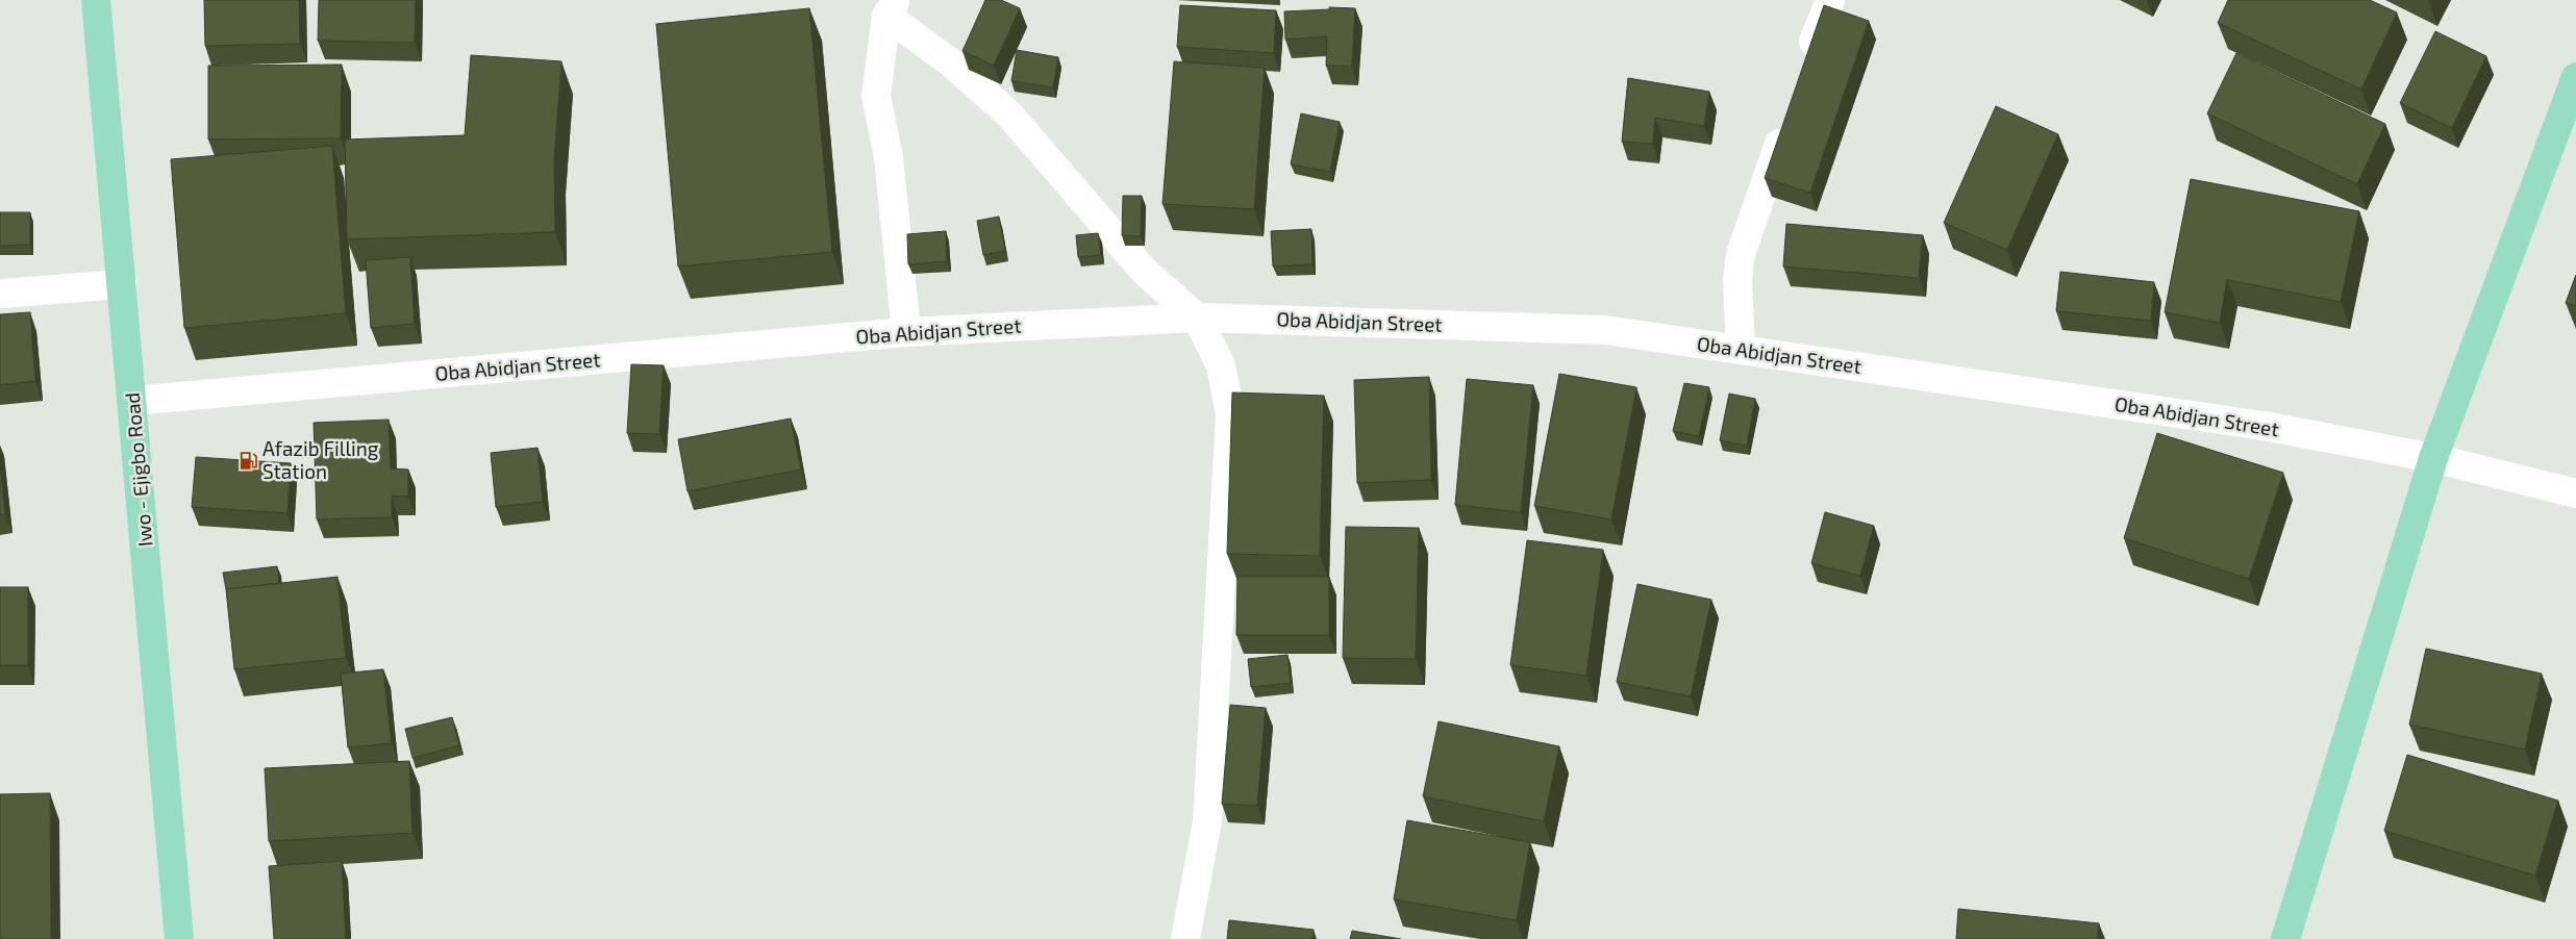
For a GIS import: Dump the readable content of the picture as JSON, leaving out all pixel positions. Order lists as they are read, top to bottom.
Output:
{
  "streets": {
    "main road": ["Iwo - Ejigbo Road"],
    "street": ["Oba Abidjan Street"]
  },
  "crossings": [
    ["Oba Abidjan Street", "Iwo - Ejigbo Road"]
  ],
  "places": {
    "fuel station": ["Afazib Filling Station"]
  }
}
